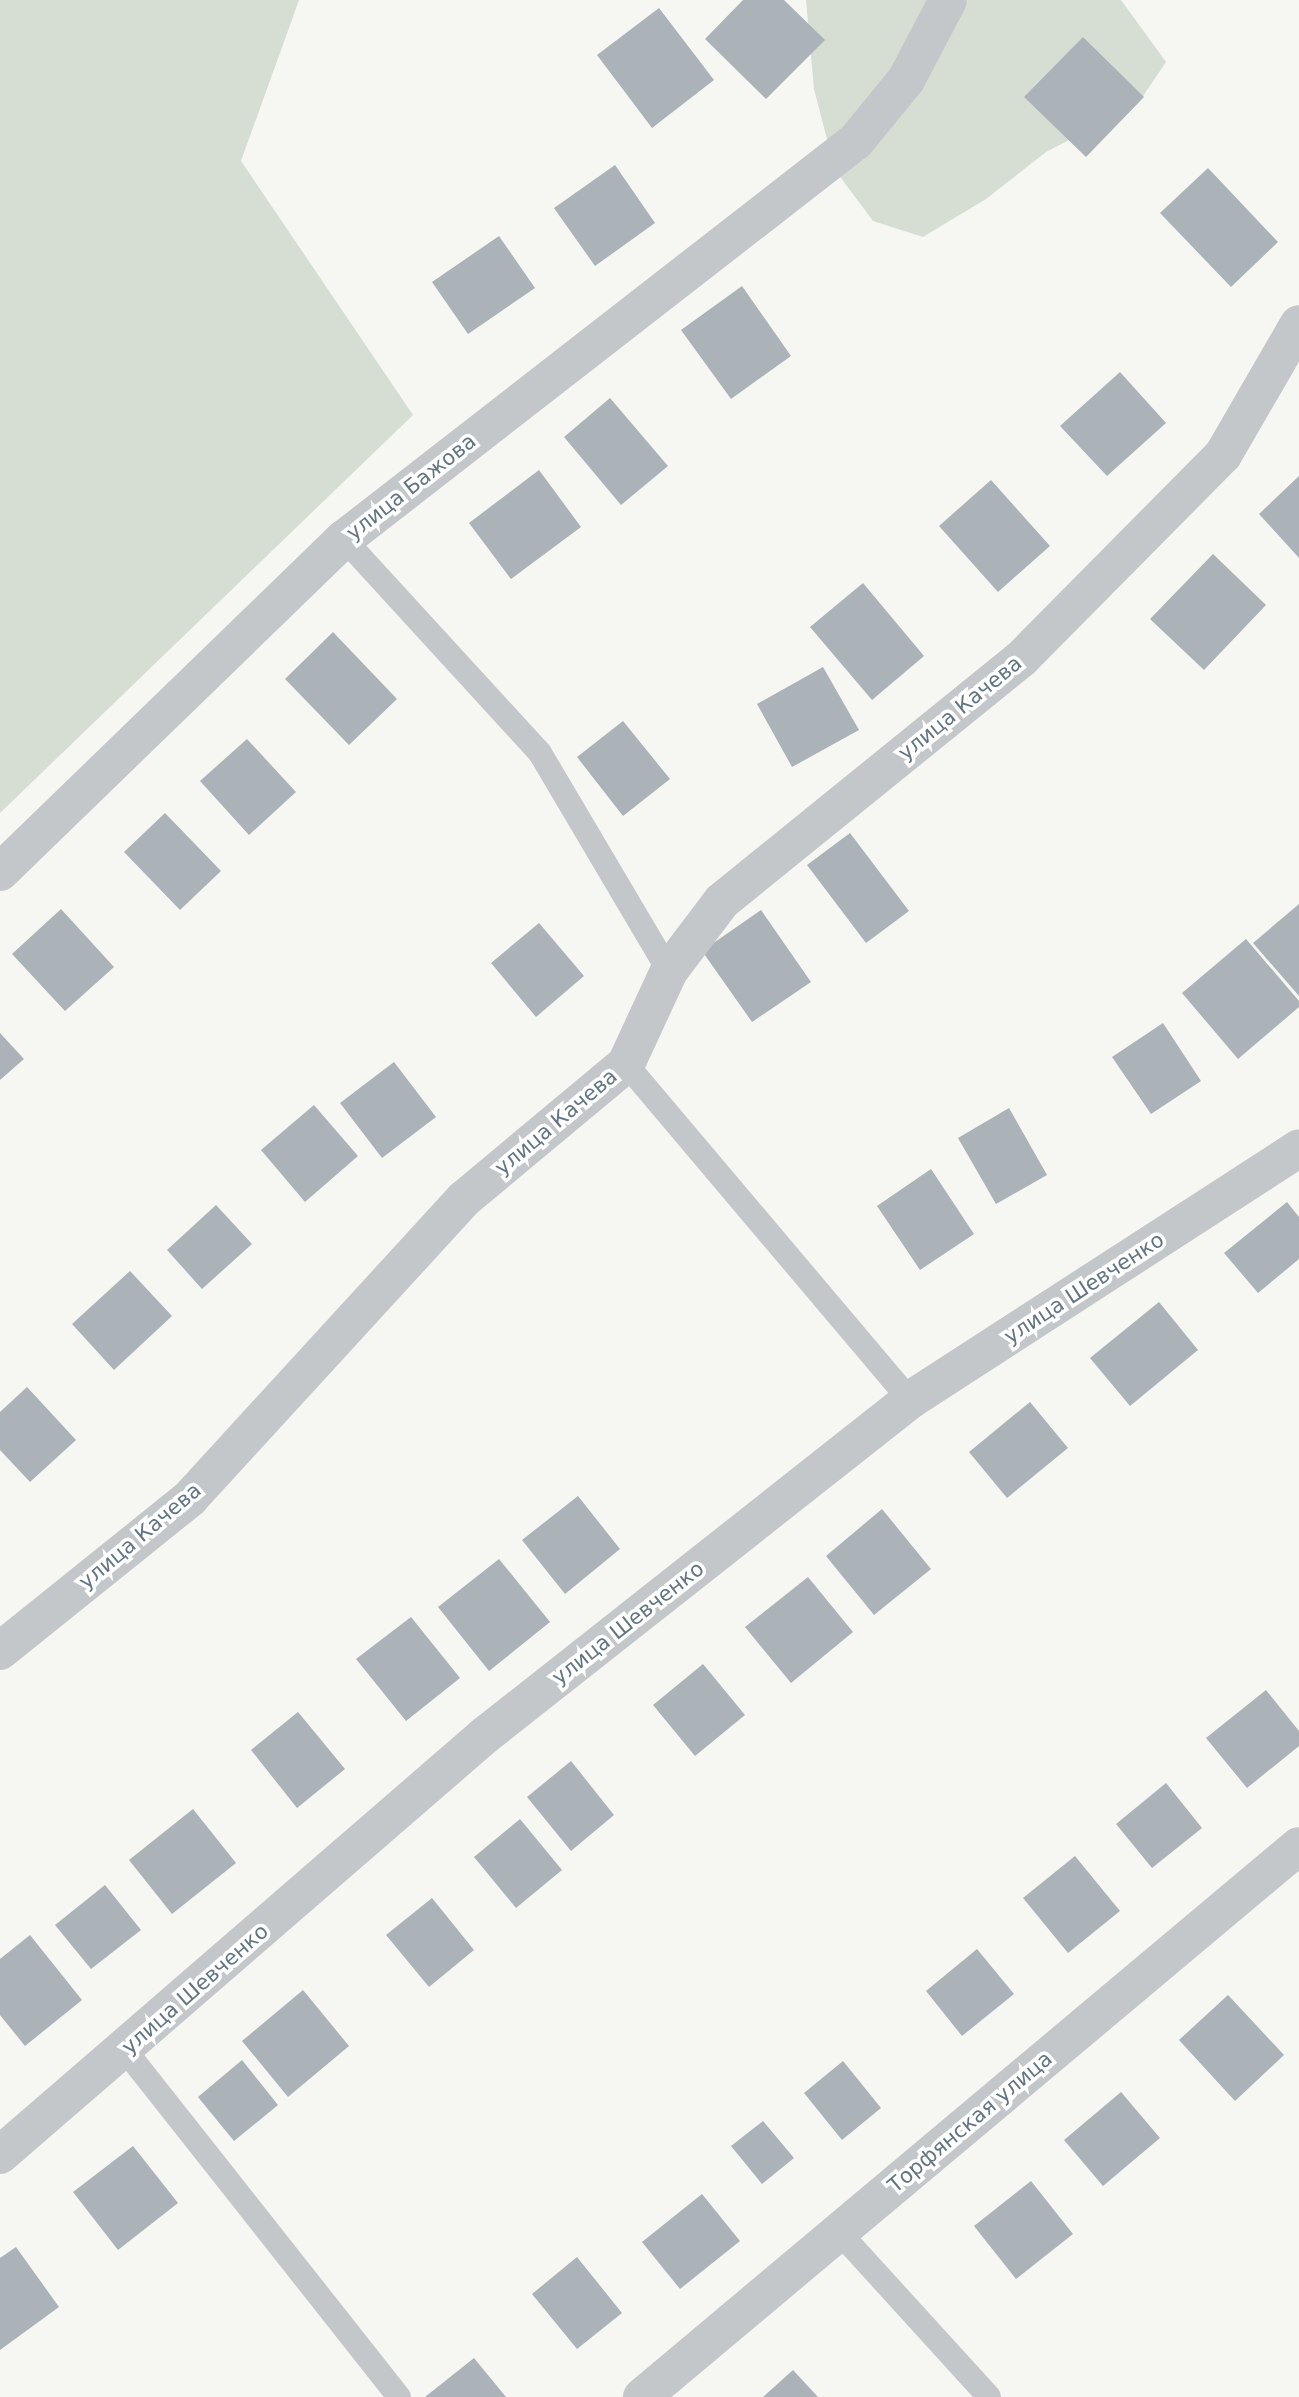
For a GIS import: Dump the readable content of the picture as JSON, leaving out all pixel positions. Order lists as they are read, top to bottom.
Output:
{
  "streets": {
    "street": [
      "улица Бажова",
      "улица Качева",
      "улица Шевченко",
      "Торфянская улица"
    ]
  }
}
